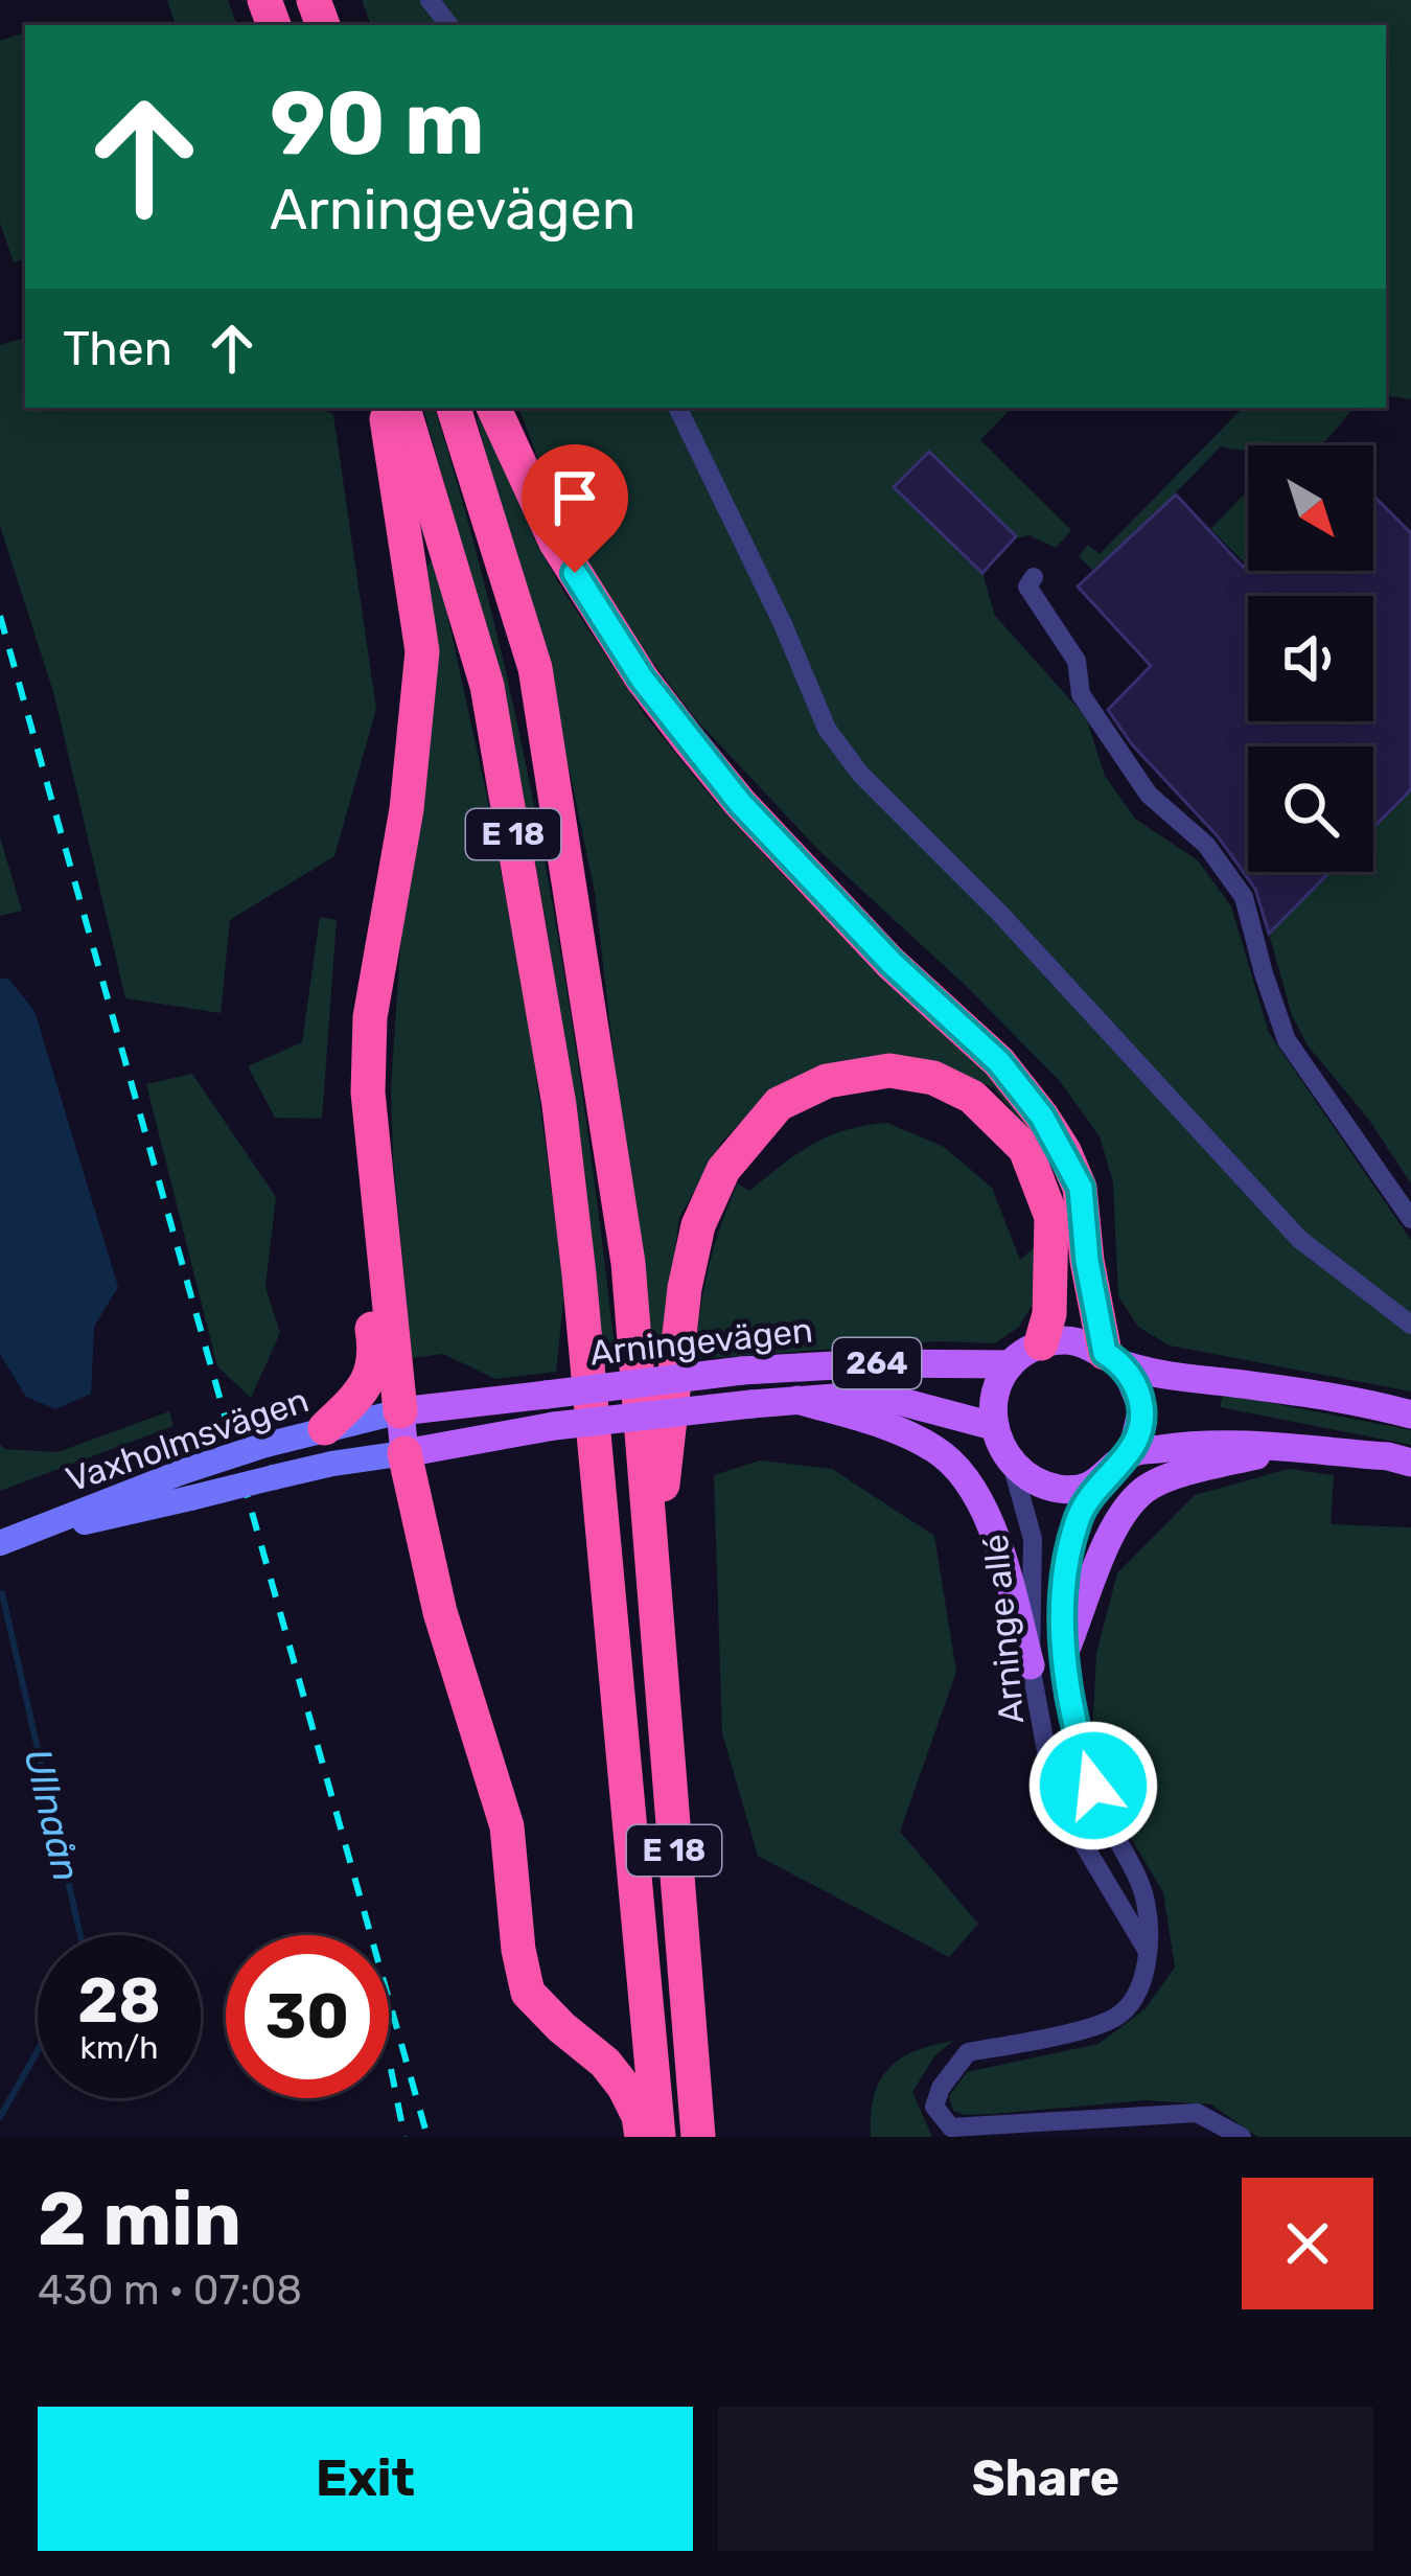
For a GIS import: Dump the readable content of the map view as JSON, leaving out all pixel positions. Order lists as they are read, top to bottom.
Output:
{
  "streets": {
    "highway": ["E 18"],
    "main road": ["Arningevägen", "264", "Vaxholmsvägen"],
    "street": ["Arninge allé"]
  },
  "crossings": [
    ["Arningevägen", "Vaxholmsvägen"],
    ["Arningevägen", "Arninge allé"]
  ],
  "water": ["Ullnaån"],
  "north": "bottom right",
  "page": {
    "turn": ["90 m", "Arningevägen"],
    "then": "Then",
    "speed": "28 km/h",
    "limit": "30",
    "heading": ["2 min", "430 m · 07:08"],
    "buttons": ["Exit", "Share"]
  }
}
